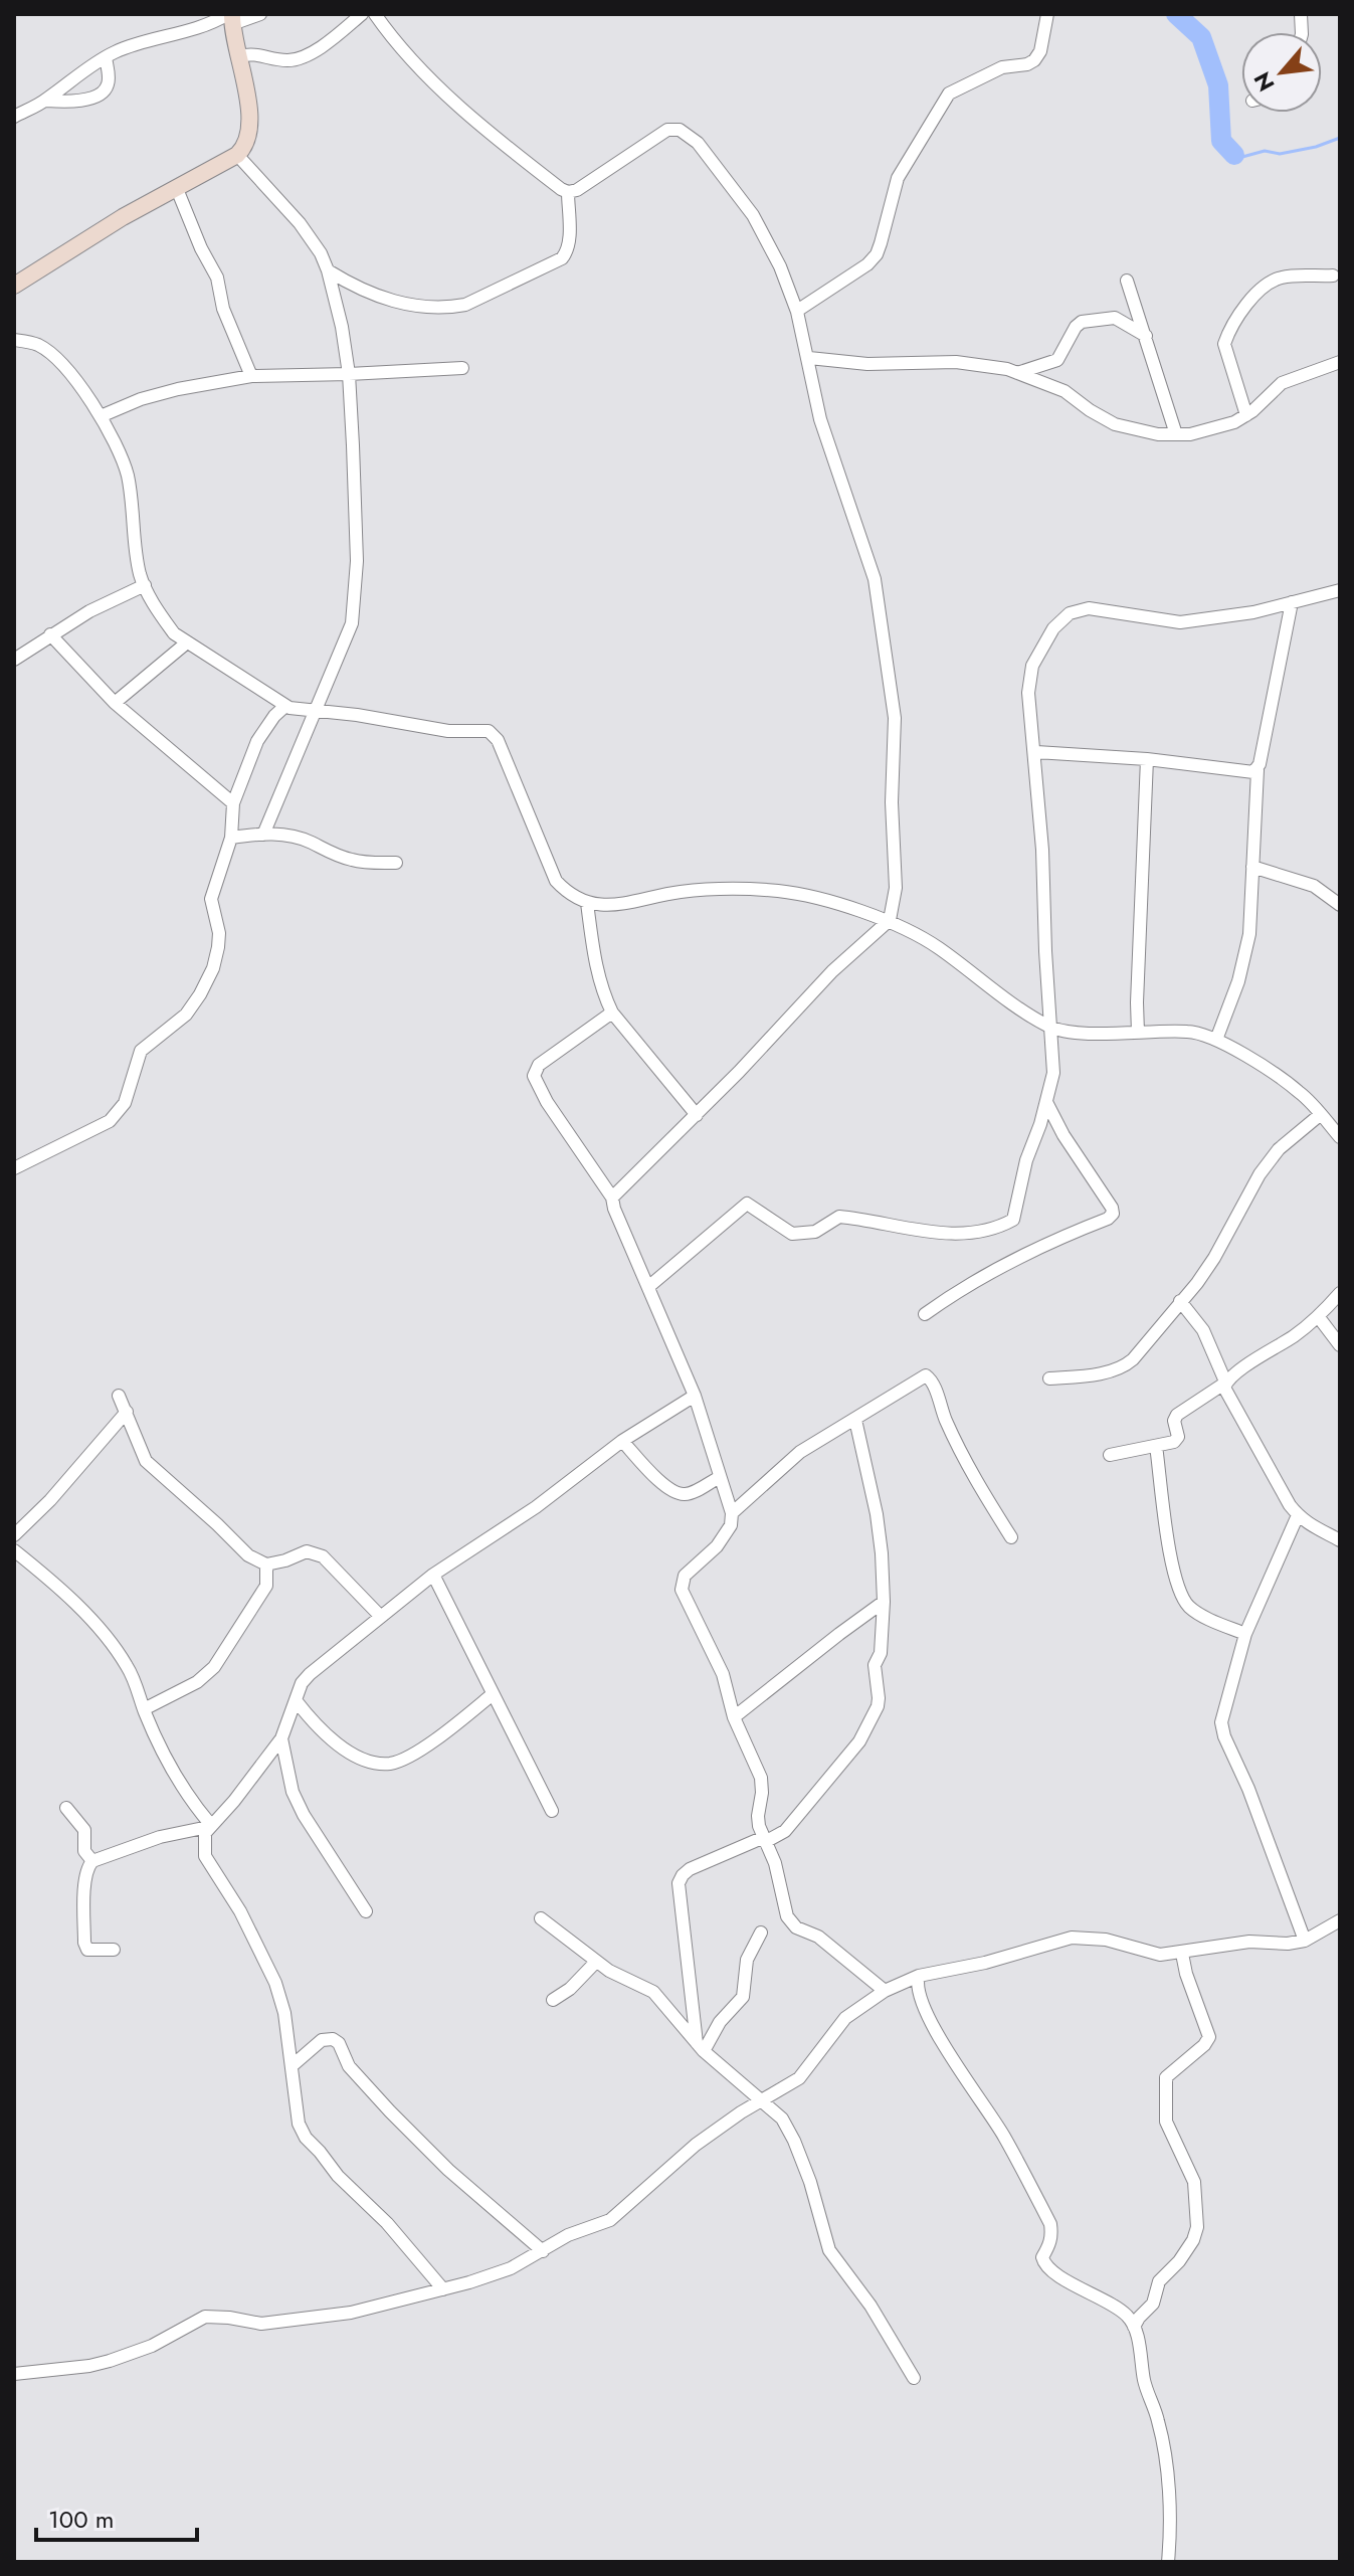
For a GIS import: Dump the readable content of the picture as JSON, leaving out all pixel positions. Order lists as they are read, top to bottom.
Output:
{
  "scale_bar": "100 m",
  "north": "bottom left"
}
